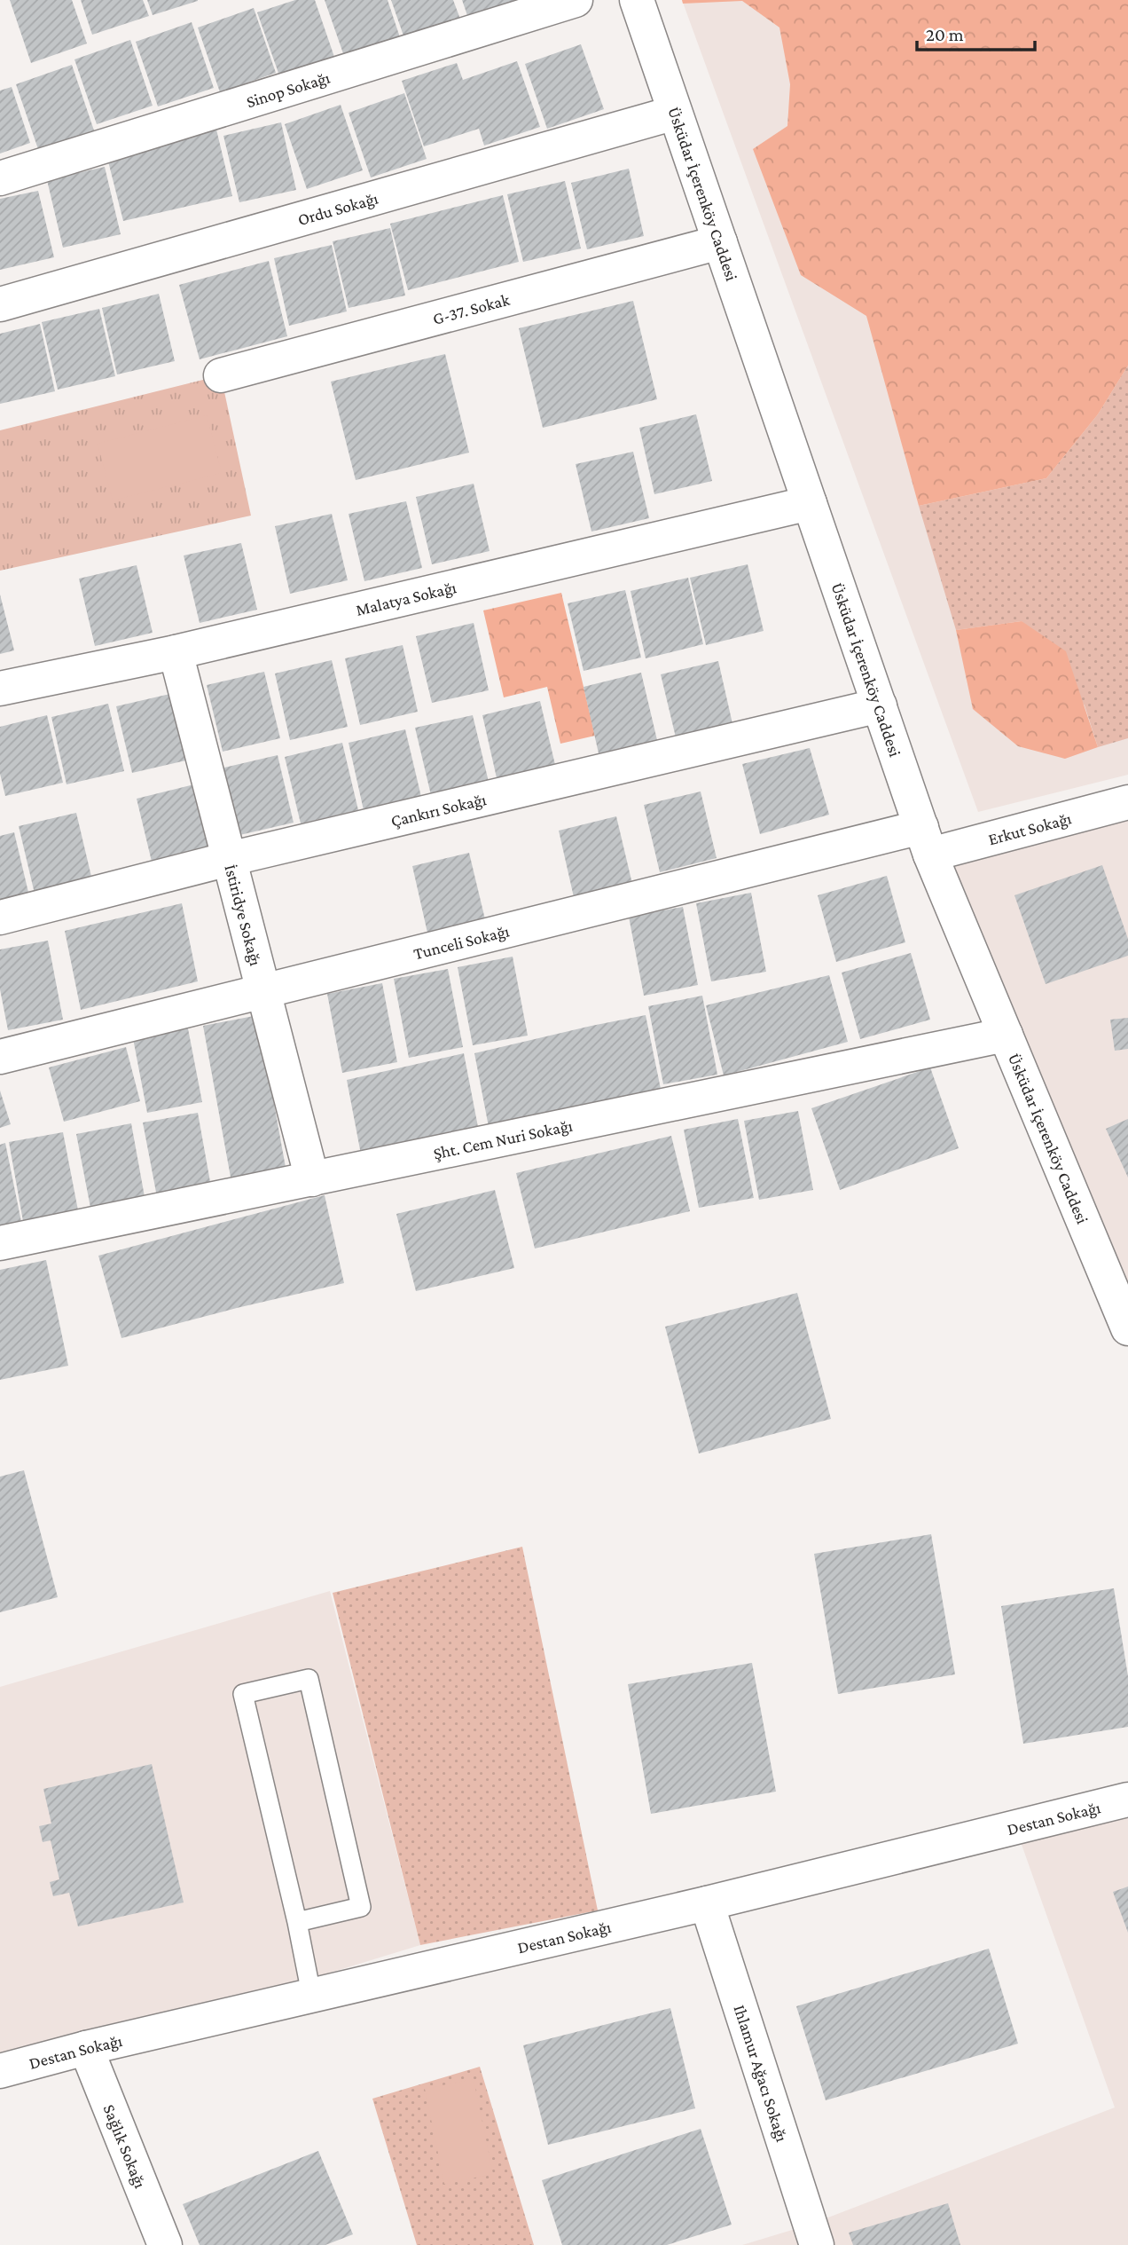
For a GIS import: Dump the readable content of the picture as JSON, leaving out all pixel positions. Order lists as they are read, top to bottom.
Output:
{
  "streets": {
    "street": [
      "Sinop Sokağı",
      "Üsküdar İçerenköy Caddesi",
      "Ordu Sokağı",
      "G-37. Sokak",
      "Malatya Sokağı",
      "Çankırı Sokağı",
      "Erkut Sokağı",
      "İstiridye Sokağı",
      "Tunceli Sokağı",
      "Şht. Cem Nuri Sokağı",
      "Destan Sokağı",
      "Ihlamur Ağacı Sokağı",
      "Sağlık Sokağı"
    ]
  },
  "crossings": [
    ["Üsküdar İçerenköy Caddesi", "Ordu Sokağı"],
    ["Üsküdar İçerenköy Caddesi", "G-37. Sokak"],
    ["Üsküdar İçerenköy Caddesi", "Malatya Sokağı"],
    ["Üsküdar İçerenköy Caddesi", "Çankırı Sokağı"],
    ["Üsküdar İçerenköy Caddesi", "Erkut Sokağı"],
    ["Üsküdar İçerenköy Caddesi", "Tunceli Sokağı"],
    ["Üsküdar İçerenköy Caddesi", "Şht. Cem Nuri Sokağı"],
    ["Malatya Sokağı", "İstiridye Sokağı"],
    ["Çankırı Sokağı", "İstiridye Sokağı"],
    ["Erkut Sokağı", "Tunceli Sokağı"],
    ["İstiridye Sokağı", "Tunceli Sokağı"],
    ["İstiridye Sokağı", "Şht. Cem Nuri Sokağı"],
    ["Destan Sokağı", "Ihlamur Ağacı Sokağı"],
    ["Destan Sokağı", "Sağlık Sokağı"]
  ],
  "scale_bar": "20 m"
}
